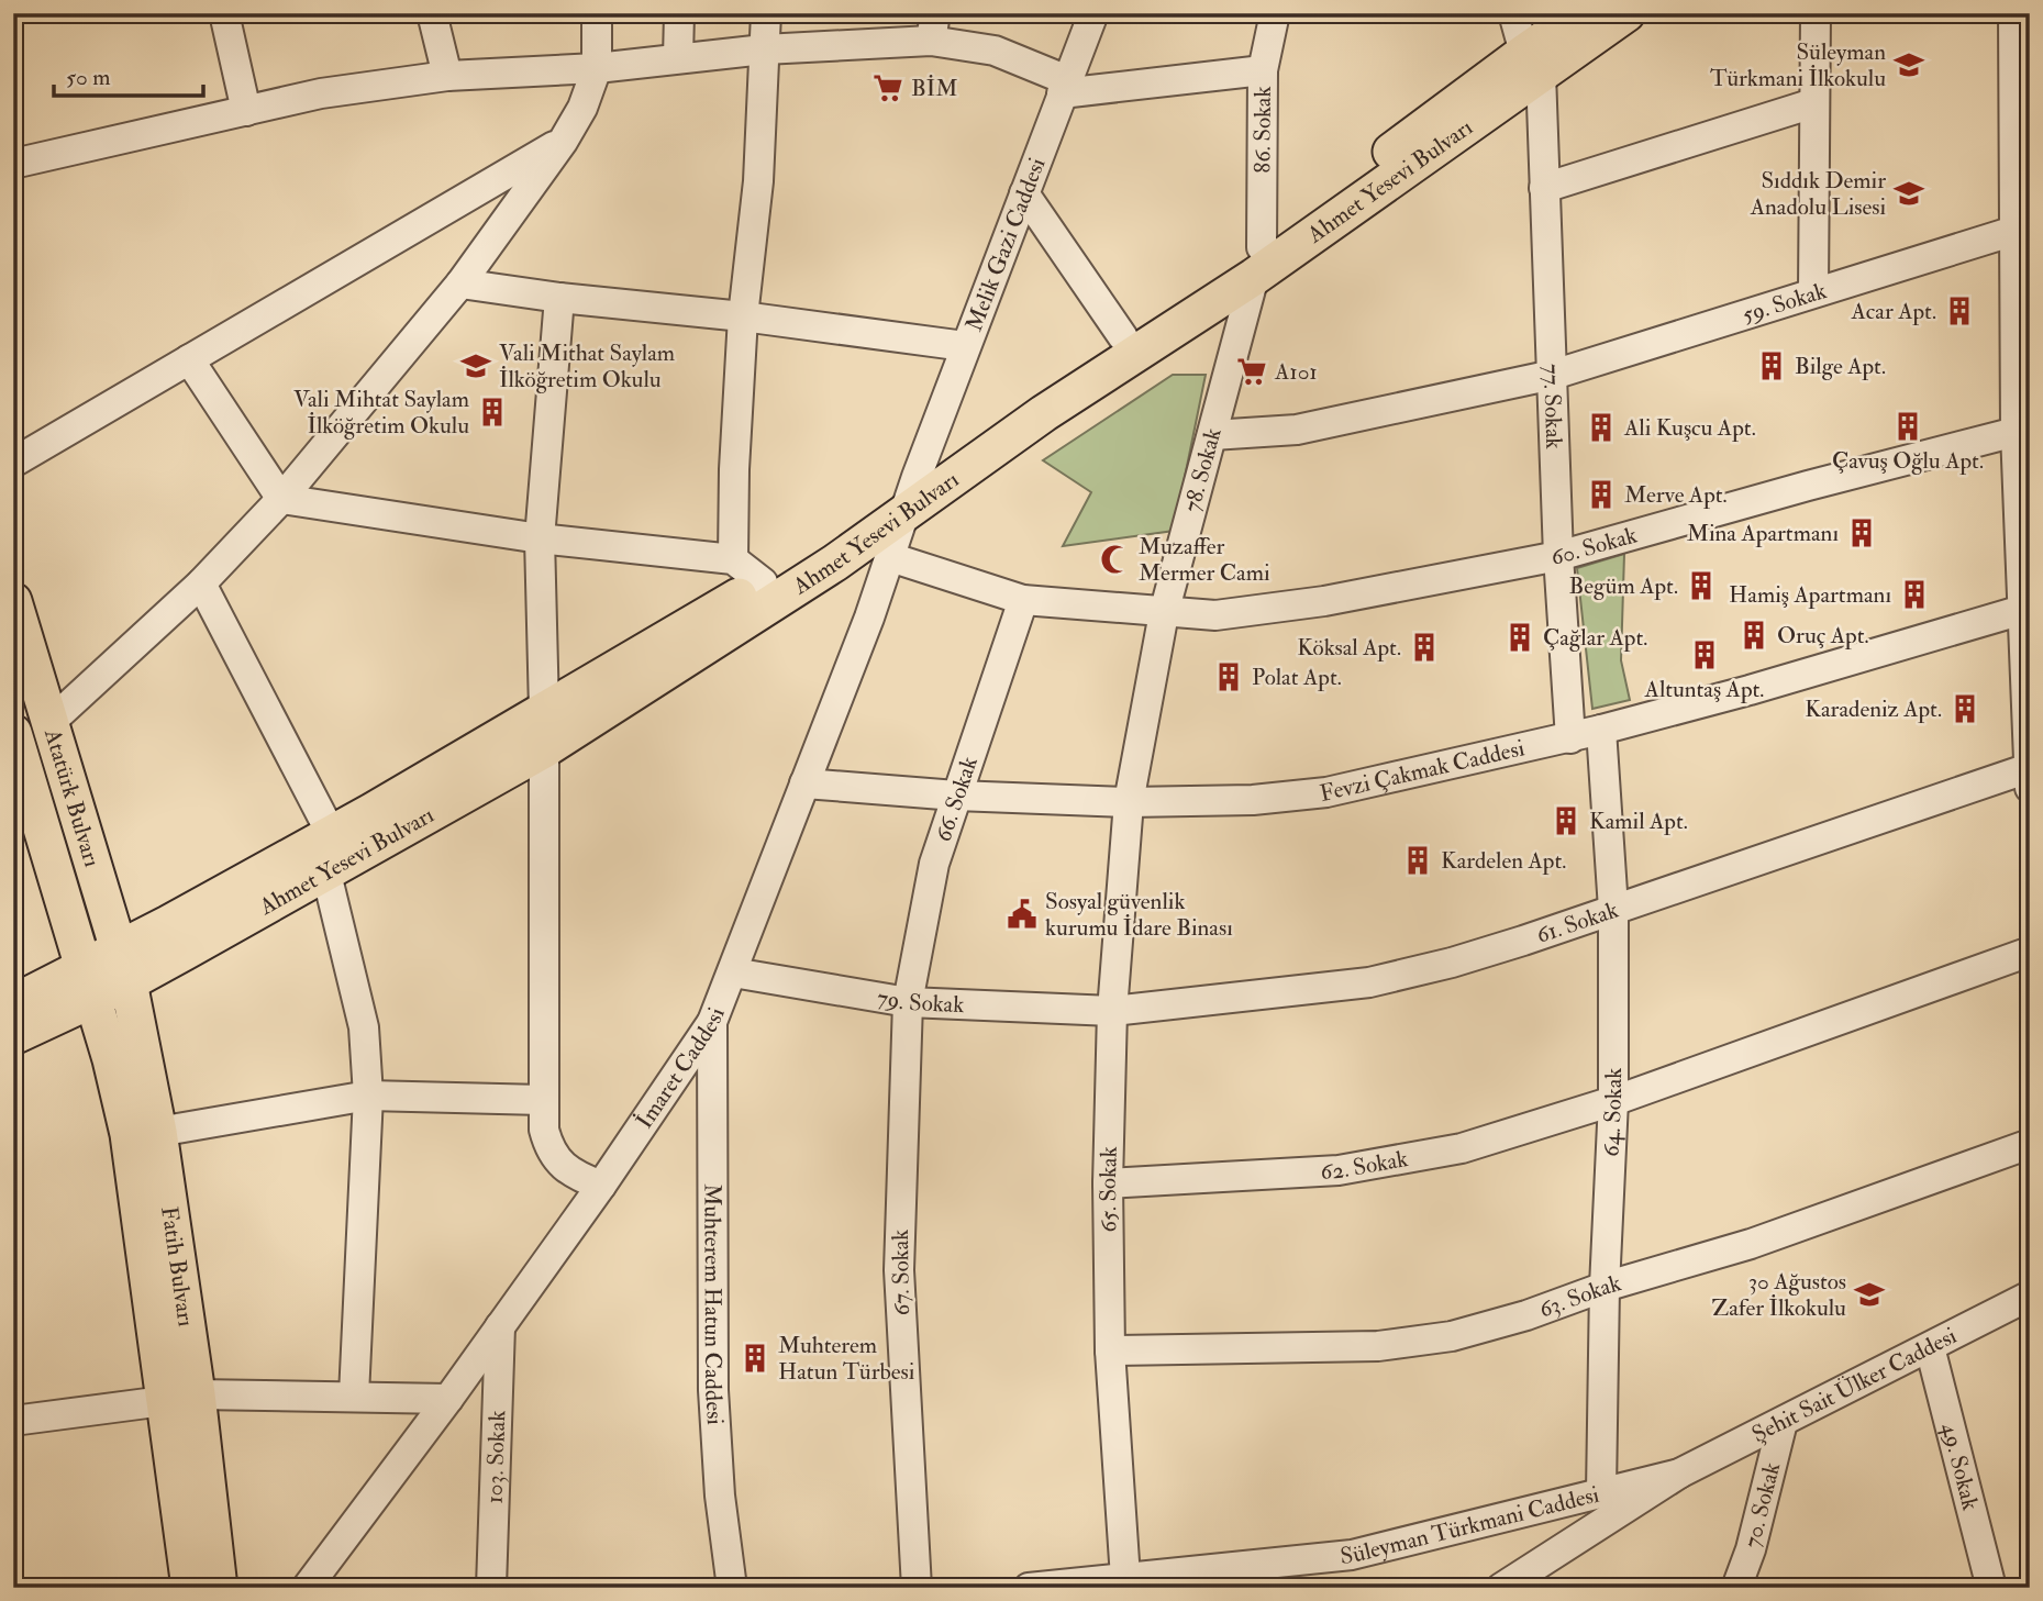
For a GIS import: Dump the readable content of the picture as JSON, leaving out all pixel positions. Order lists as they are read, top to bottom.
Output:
{
  "streets": {
    "main road": ["Ahmet Yesevi Bulvarı", "Atatürk Bulvarı", "Fatih Bulvarı"],
    "street": [
      "86. Sokak",
      "Melik Gazi Caddesi",
      "59. Sokak",
      "77. Sokak",
      "78. Sokak",
      "60. Sokak",
      "Fevzi Çakmak Caddesi",
      "66. Sokak",
      "61. Sokak",
      "79. Sokak",
      "İmaret Caddesi",
      "64. Sokak",
      "62. Sokak",
      "65. Sokak",
      "67. Sokak",
      "63. Sokak",
      "Muhterem Hatun Caddesi",
      "Şehit Sait Ülker Caddesi",
      "103. Sokak",
      "49. Sokak",
      "70. Sokak",
      "Süleyman Türkmani Caddesi"
    ]
  },
  "crossings": [
    ["86. Sokak", "Ahmet Yesevi Bulvarı"],
    ["86. Sokak", "78. Sokak"],
    ["Ahmet Yesevi Bulvarı", "Melik Gazi Caddesi"],
    ["Ahmet Yesevi Bulvarı", "77. Sokak"],
    ["Ahmet Yesevi Bulvarı", "78. Sokak"],
    ["Ahmet Yesevi Bulvarı", "Atatürk Bulvarı"],
    ["Ahmet Yesevi Bulvarı", "İmaret Caddesi"],
    ["Ahmet Yesevi Bulvarı", "Fatih Bulvarı"],
    ["Melik Gazi Caddesi", "İmaret Caddesi"],
    ["59. Sokak", "77. Sokak"],
    ["59. Sokak", "78. Sokak"],
    ["77. Sokak", "60. Sokak"],
    ["77. Sokak", "Fevzi Çakmak Caddesi"],
    ["78. Sokak", "60. Sokak"],
    ["78. Sokak", "Fevzi Çakmak Caddesi"],
    ["78. Sokak", "65. Sokak"],
    ["60. Sokak", "66. Sokak"],
    ["60. Sokak", "İmaret Caddesi"],
    ["Fevzi Çakmak Caddesi", "66. Sokak"],
    ["Fevzi Çakmak Caddesi", "İmaret Caddesi"],
    ["Fevzi Çakmak Caddesi", "64. Sokak"],
    ["Fevzi Çakmak Caddesi", "65. Sokak"],
    ["Atatürk Bulvarı", "Fatih Bulvarı"],
    ["66. Sokak", "79. Sokak"],
    ["66. Sokak", "67. Sokak"],
    ["61. Sokak", "79. Sokak"],
    ["61. Sokak", "64. Sokak"],
    ["61. Sokak", "65. Sokak"],
    ["79. Sokak", "İmaret Caddesi"],
    ["79. Sokak", "65. Sokak"],
    ["79. Sokak", "67. Sokak"],
    ["İmaret Caddesi", "Muhterem Hatun Caddesi"],
    ["İmaret Caddesi", "103. Sokak"],
    ["64. Sokak", "62. Sokak"],
    ["64. Sokak", "63. Sokak"],
    ["64. Sokak", "Süleyman Türkmani Caddesi"],
    ["62. Sokak", "65. Sokak"],
    ["65. Sokak", "63. Sokak"],
    ["65. Sokak", "Süleyman Türkmani Caddesi"],
    ["Şehit Sait Ülker Caddesi", "49. Sokak"],
    ["Şehit Sait Ülker Caddesi", "70. Sokak"],
    ["Şehit Sait Ülker Caddesi", "Süleyman Türkmani Caddesi"]
  ],
  "places": {
    "school or university": [
      "Süleyman Türkmani İlkokulu",
      "Sıddık Demir Anadolu Lisesi",
      "Vali Mithat Saylam İlköğretim Okulu",
      "30 Ağustos Zafer İlkokulu"
    ],
    "supermarket": ["BİM", "A101"],
    "building": [
      "Acar Apt.",
      "Bilge Apt.",
      "Vali Mihtat Saylam İlköğretim Okulu",
      "Çavuş Oğlu Apt.",
      "Ali Kuşcu Apt.",
      "Merve Apt.",
      "Mina Apartmanı",
      "Begüm Apt.",
      "Hamiş Apartmanı",
      "Oruç Apt.",
      "Çağlar Apt.",
      "Köksal Apt.",
      "Altuntaş Apt.",
      "Polat Apt.",
      "Karadeniz Apt.",
      "Kamil Apt.",
      "Kardelen Apt.",
      "Muhterem Hatun Türbesi"
    ],
    "mosque": ["Muzaffer Mermer Cami"],
    "public building": ["Sosyal güvenlik kurumu İdare Binası"]
  },
  "scale_bar": "50 m"
}
